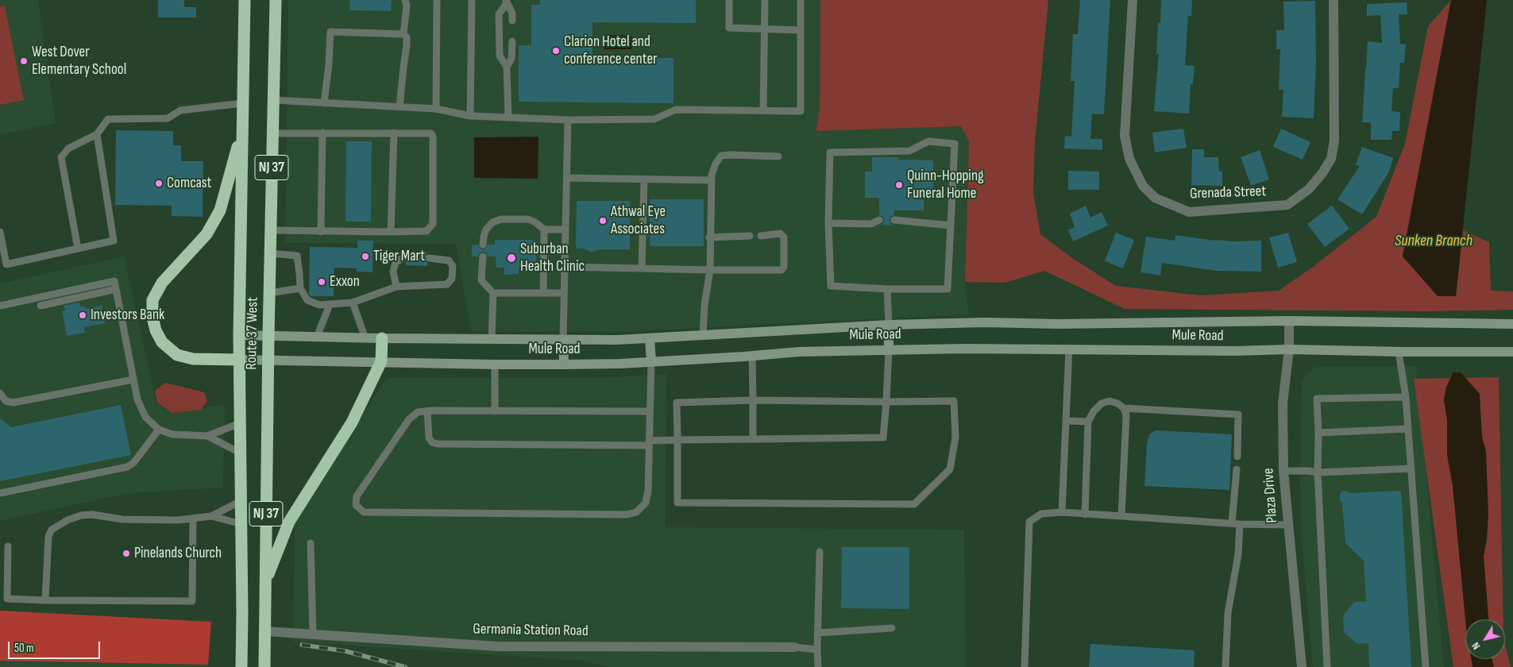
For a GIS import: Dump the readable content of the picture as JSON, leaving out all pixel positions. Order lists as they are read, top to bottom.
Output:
{
  "streets": {
    "highway": ["NJ 37", "Route 37 West"],
    "main road": ["Mule Road"],
    "street": ["Grenada Street", "Plaza Drive", "Germania Station Road"]
  },
  "crossings": [
    ["Route 37 West", "Mule Road"],
    ["Route 37 West", "Germania Station Road"],
    ["Mule Road", "Plaza Drive"]
  ],
  "water": ["Sunken Branch"],
  "places": [
    "Clarion Hotel and conference center",
    "West Dover Elementary School",
    "Comcast",
    "Quinn-Hopping Funeral Home",
    "Athwal Eye Associates",
    "Tiger Mart",
    "Suburban Health Clinic",
    "Exxon",
    "Investors Bank",
    "Pinelands Church"
  ],
  "scale_bar": "50 m",
  "north": "bottom left"
}
